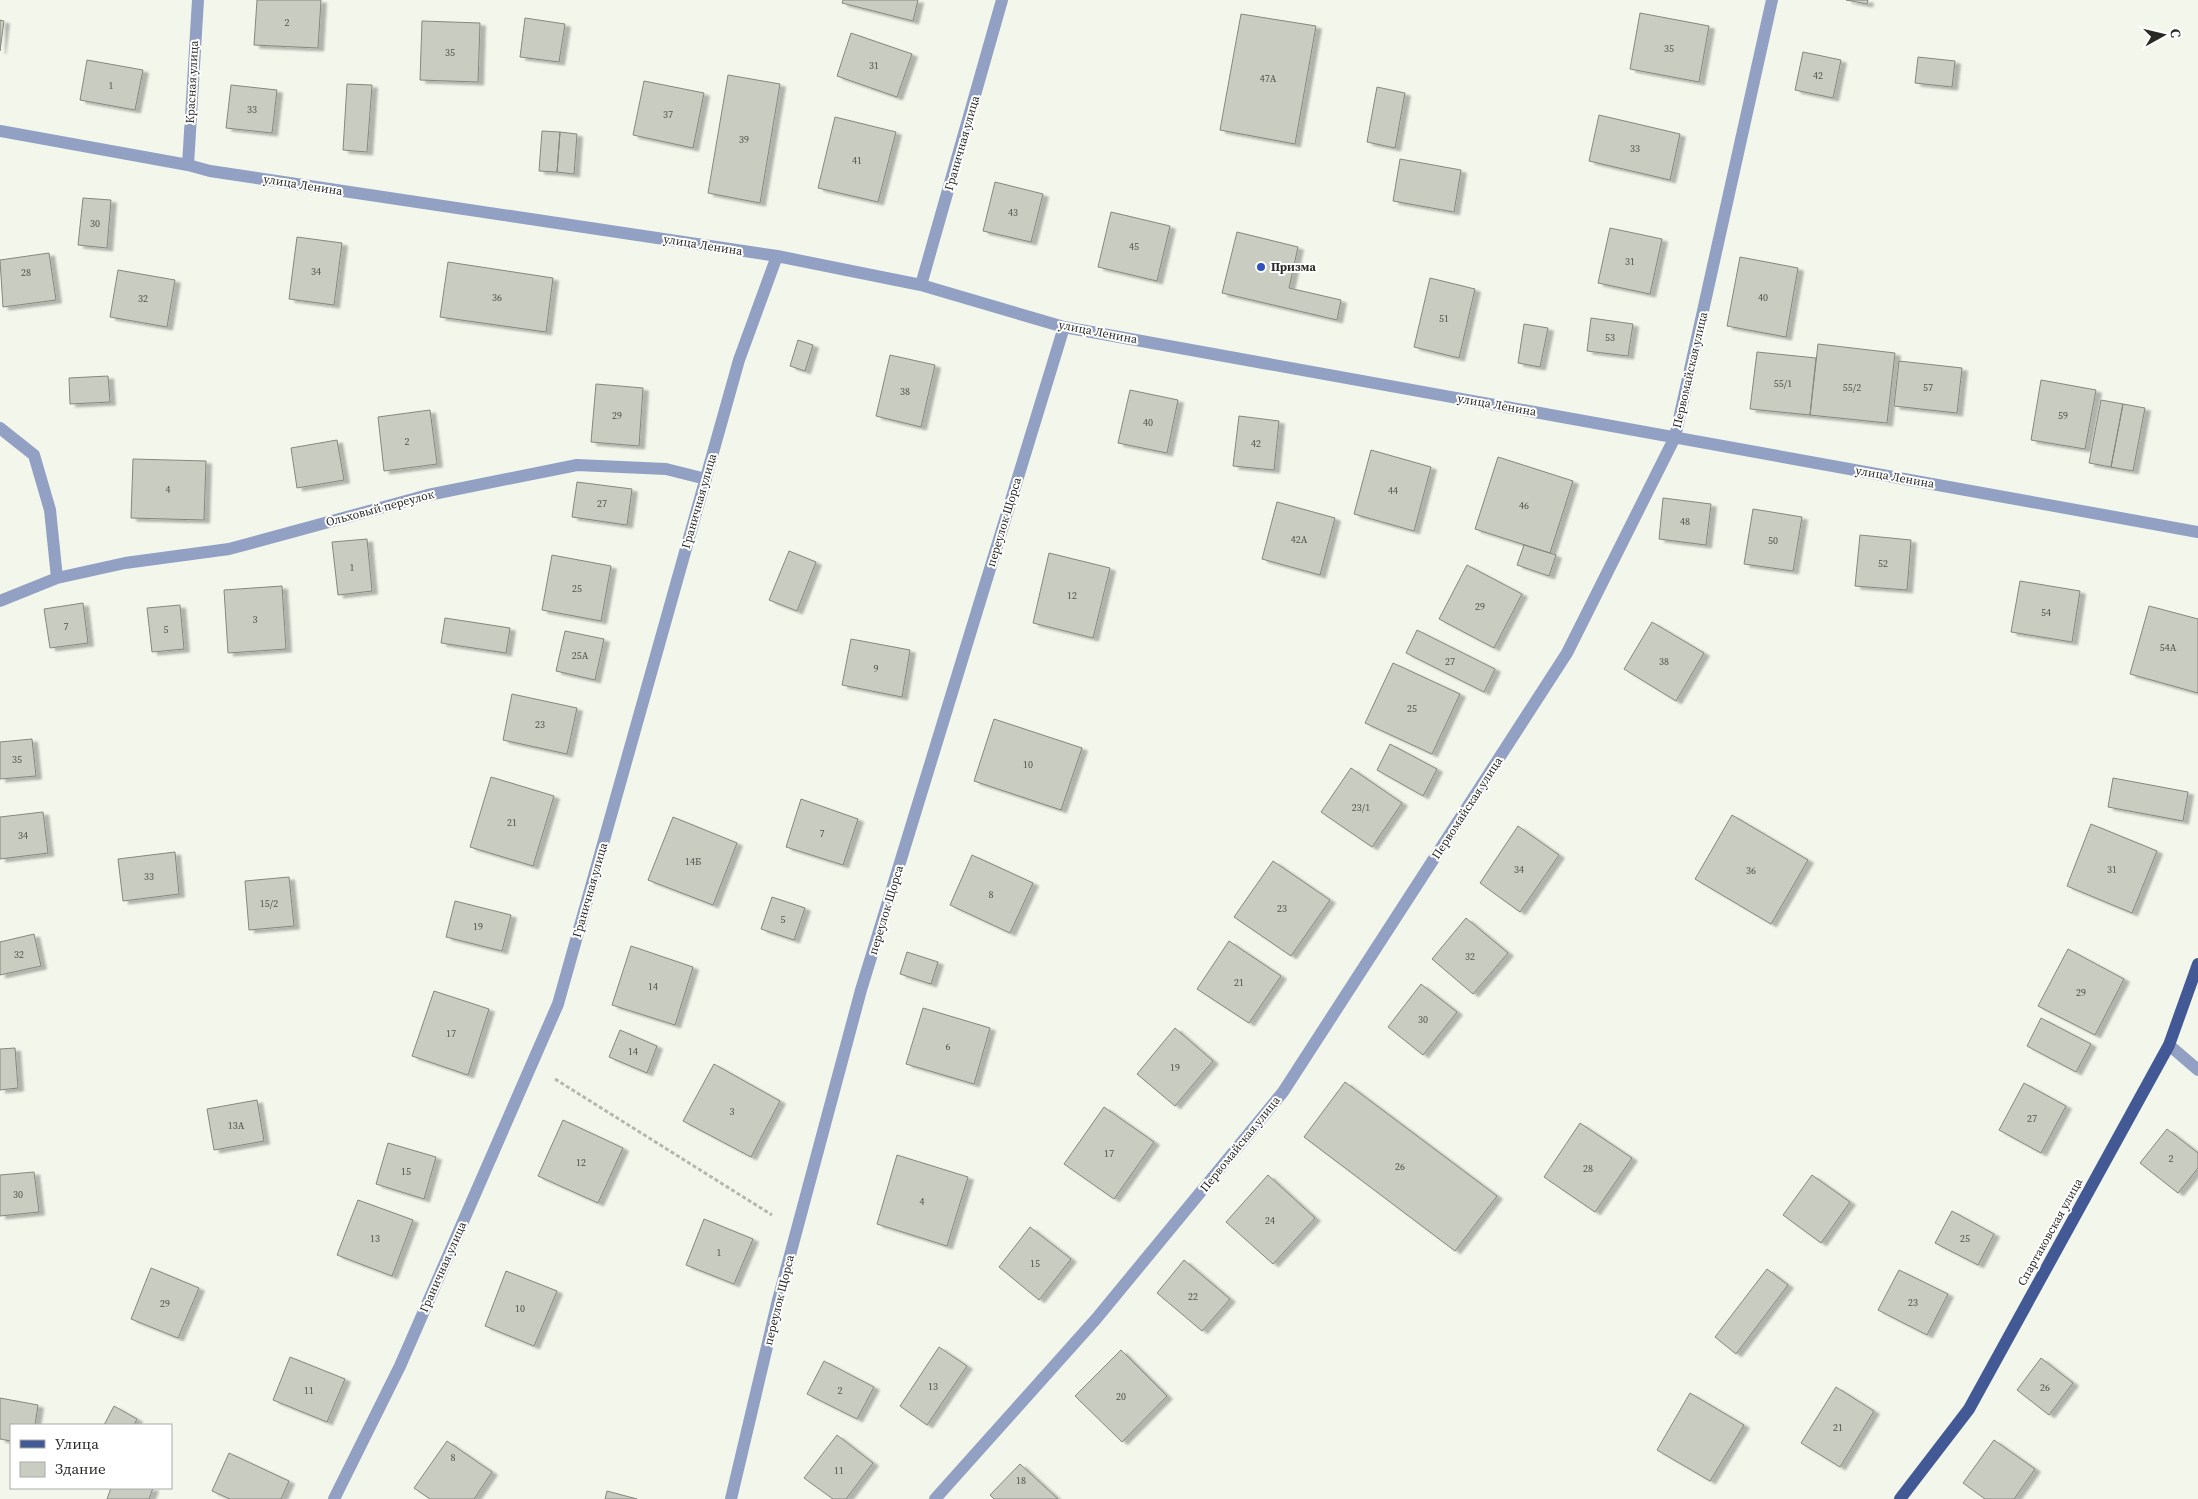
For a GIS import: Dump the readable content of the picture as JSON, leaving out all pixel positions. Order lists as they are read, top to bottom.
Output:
{
  "streets": {
    "main road": ["Спартаковская улица"],
    "street": [
      "Красная улица",
      "Граничная улица",
      "улица Ленина",
      "Первомайская улица",
      "Ольховый переулок",
      "переулок Щорса"
    ]
  },
  "crossings": [
    ["Красная улица", "улица Ленина"],
    ["Граничная улица", "улица Ленина"],
    ["Граничная улица", "Ольховый переулок"],
    ["улица Ленина", "Первомайская улица"],
    ["улица Ленина", "переулок Щорса"]
  ],
  "places": ["Призма"],
  "house_numbers": [
    "2",
    "35",
    "35",
    "31",
    "42",
    "47А",
    "1",
    "33",
    "37",
    "39",
    "33",
    "41",
    "43",
    "30",
    "45",
    "31",
    "34",
    "28",
    "36",
    "40",
    "32",
    "51",
    "53",
    "55/1",
    "55/2",
    "57",
    "38",
    "29",
    "59",
    "40",
    "2",
    "42",
    "4",
    "44",
    "27",
    "46",
    "48",
    "42А",
    "50",
    "52",
    "1",
    "25",
    "12",
    "29",
    "54",
    "3",
    "7",
    "5",
    "54А",
    "25А",
    "27",
    "38",
    "9",
    "25",
    "23",
    "35",
    "10",
    "23/1",
    "21",
    "7",
    "34",
    "14Б",
    "34",
    "31",
    "36",
    "33",
    "8",
    "15/2",
    "23",
    "5",
    "19",
    "32",
    "32",
    "21",
    "14",
    "29",
    "30",
    "17",
    "6",
    "14",
    "19",
    "3",
    "27",
    "13А",
    "17",
    "2",
    "12",
    "26",
    "28",
    "15",
    "30",
    "4",
    "24",
    "13",
    "25",
    "1",
    "15",
    "22",
    "23",
    "29",
    "10",
    "13",
    "26",
    "11",
    "2",
    "20",
    "21",
    "8",
    "11",
    "18"
  ],
  "legend": ["Улица", "Здание"],
  "north": "right"
}
